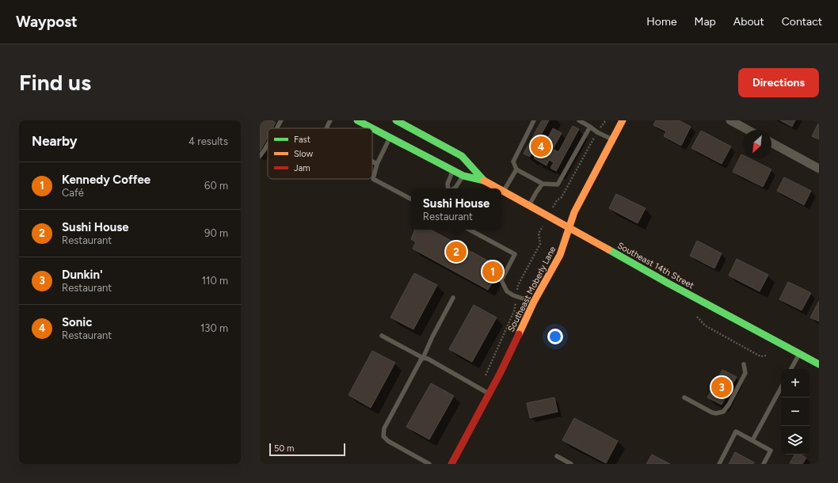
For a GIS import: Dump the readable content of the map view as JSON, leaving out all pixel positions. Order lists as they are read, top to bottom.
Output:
{
  "streets": {
    "main road": ["Southeast 14th Street", "Southeast Moberly Lane"]
  },
  "crossings": [
    ["Southeast 14th Street", "Southeast Moberly Lane"]
  ],
  "legend": ["Fast", "Slow", "Jam"],
  "scale_bar": "50 m",
  "north": "bottom left",
  "page": {
    "header": "Waypost",
    "nav": [
      "Home",
      "Map",
      "About",
      "Contact"
    ],
    "buttons": "Directions",
    "title": "Find us",
    "heading": ["Nearby", "4 results"],
    "pins": [
      "4",
      "2",
      "1",
      "3"
    ],
    "list": [
      {
        "mark": "1",
        "name": "Kennedy Coffee",
        "note": "Café",
        "value": "60 m"
      },
      {
        "mark": "2",
        "name": "Sushi House",
        "note": "Restaurant",
        "value": "90 m"
      },
      {
        "mark": "3",
        "name": "Dunkin'",
        "note": "Restaurant",
        "value": "110 m"
      },
      {
        "mark": "4",
        "name": "Sonic",
        "note": "Restaurant",
        "value": "130 m"
      }
    ],
    "popup": ["Sushi House", "Restaurant"],
    "map_buttons": ["+", "−"],
    "scale": "50 m"
  }
}
